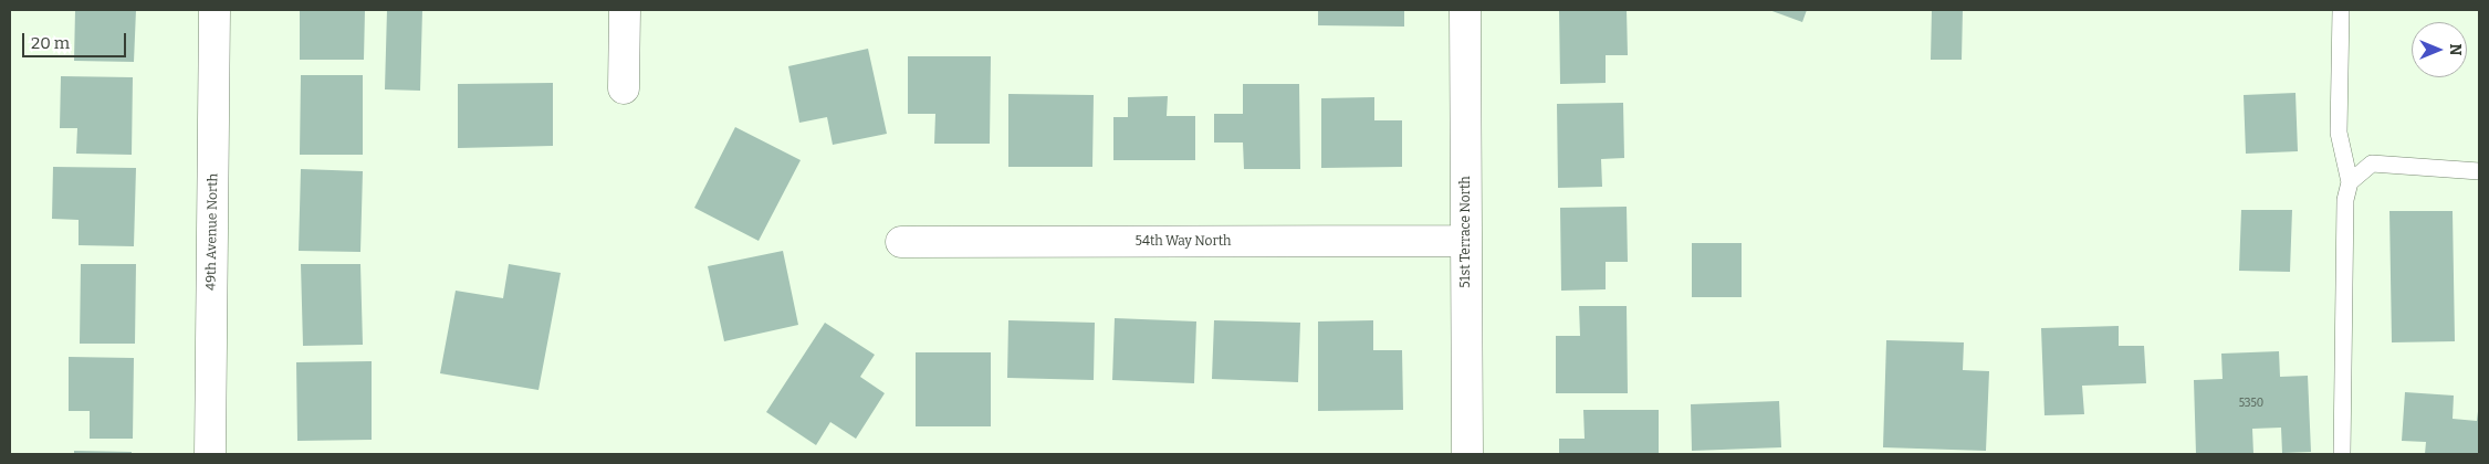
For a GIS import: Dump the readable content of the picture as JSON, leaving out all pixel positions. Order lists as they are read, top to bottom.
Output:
{
  "streets": {
    "street": ["49th Avenue North", "51st Terrace North", "54th Way North"]
  },
  "crossings": [
    ["51st Terrace North", "54th Way North"]
  ],
  "house_numbers": ["5350"],
  "scale_bar": "20 m",
  "north": "right"
}
